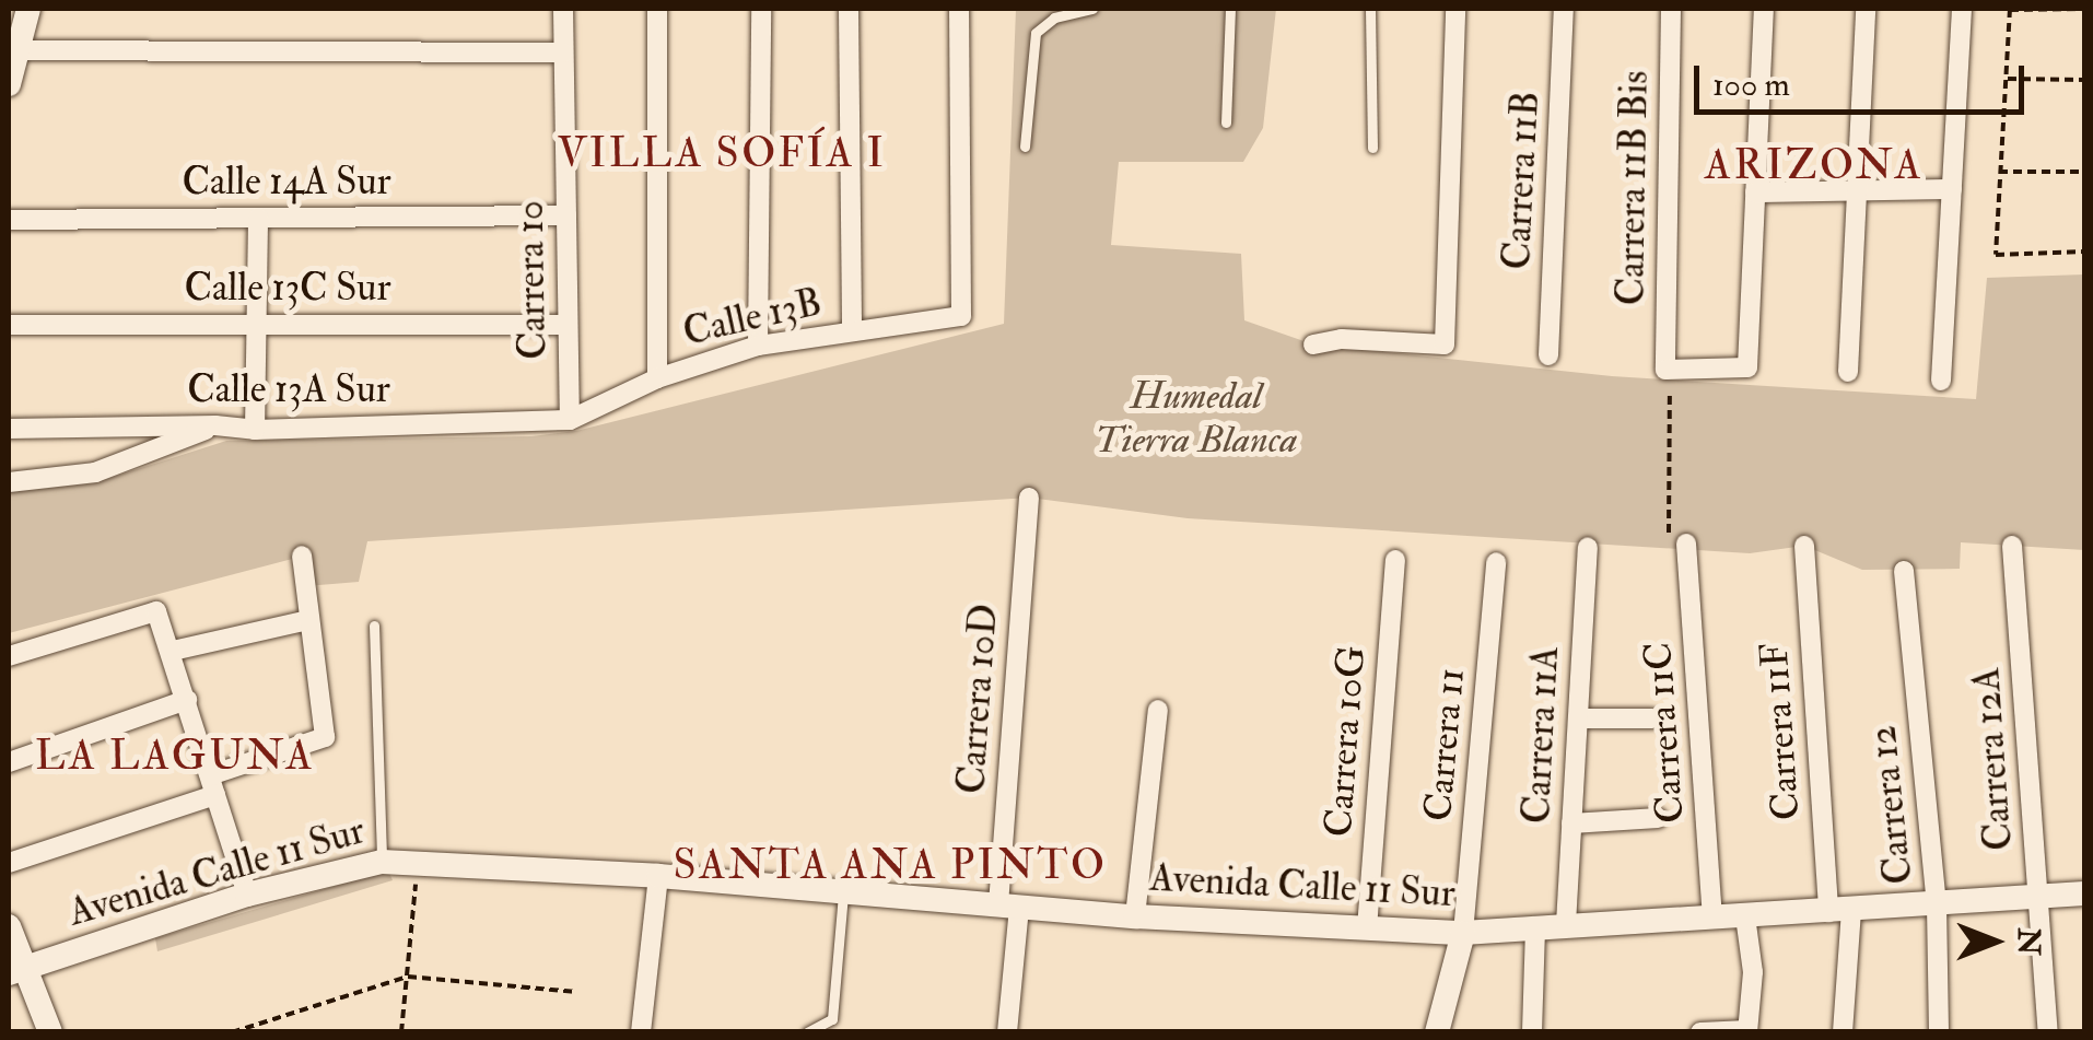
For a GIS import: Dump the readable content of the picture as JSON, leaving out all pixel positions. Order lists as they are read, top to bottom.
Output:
{
  "streets": {
    "street": [
      "Carrera 11B",
      "Calle 14A Sur",
      "Carrera 11B Bis",
      "Carrera 10",
      "Calle 13C Sur",
      "Calle 13B",
      "Calle 13A Sur",
      "Carrera 10D",
      "Carrera 11F",
      "Carrera 11C",
      "Carrera 11A",
      "Carrera 10G",
      "Carrera 11",
      "Carrera 12A",
      "Carrera 12",
      "Avenida Calle 11 Sur"
    ]
  },
  "crossings": [
    ["Calle 14A Sur", "Carrera 10"],
    ["Carrera 10", "Calle 13C Sur"],
    ["Carrera 10", "Calle 13B"],
    ["Carrera 10", "Calle 13A Sur"],
    ["Calle 13B", "Calle 13A Sur"],
    ["Carrera 10D", "Avenida Calle 11 Sur"],
    ["Carrera 11F", "Avenida Calle 11 Sur"],
    ["Carrera 11C", "Avenida Calle 11 Sur"],
    ["Carrera 11A", "Avenida Calle 11 Sur"],
    ["Carrera 10G", "Avenida Calle 11 Sur"],
    ["Carrera 11", "Avenida Calle 11 Sur"],
    ["Carrera 12A", "Avenida Calle 11 Sur"],
    ["Carrera 12", "Avenida Calle 11 Sur"]
  ],
  "districts": [
    "VILLA SOFÍA I",
    "ARIZONA",
    "LA LAGUNA",
    "SANTA ANA PINTO"
  ],
  "parks": ["Humedal Tierra Blanca"],
  "scale_bar": "100 m",
  "north": "right"
}
